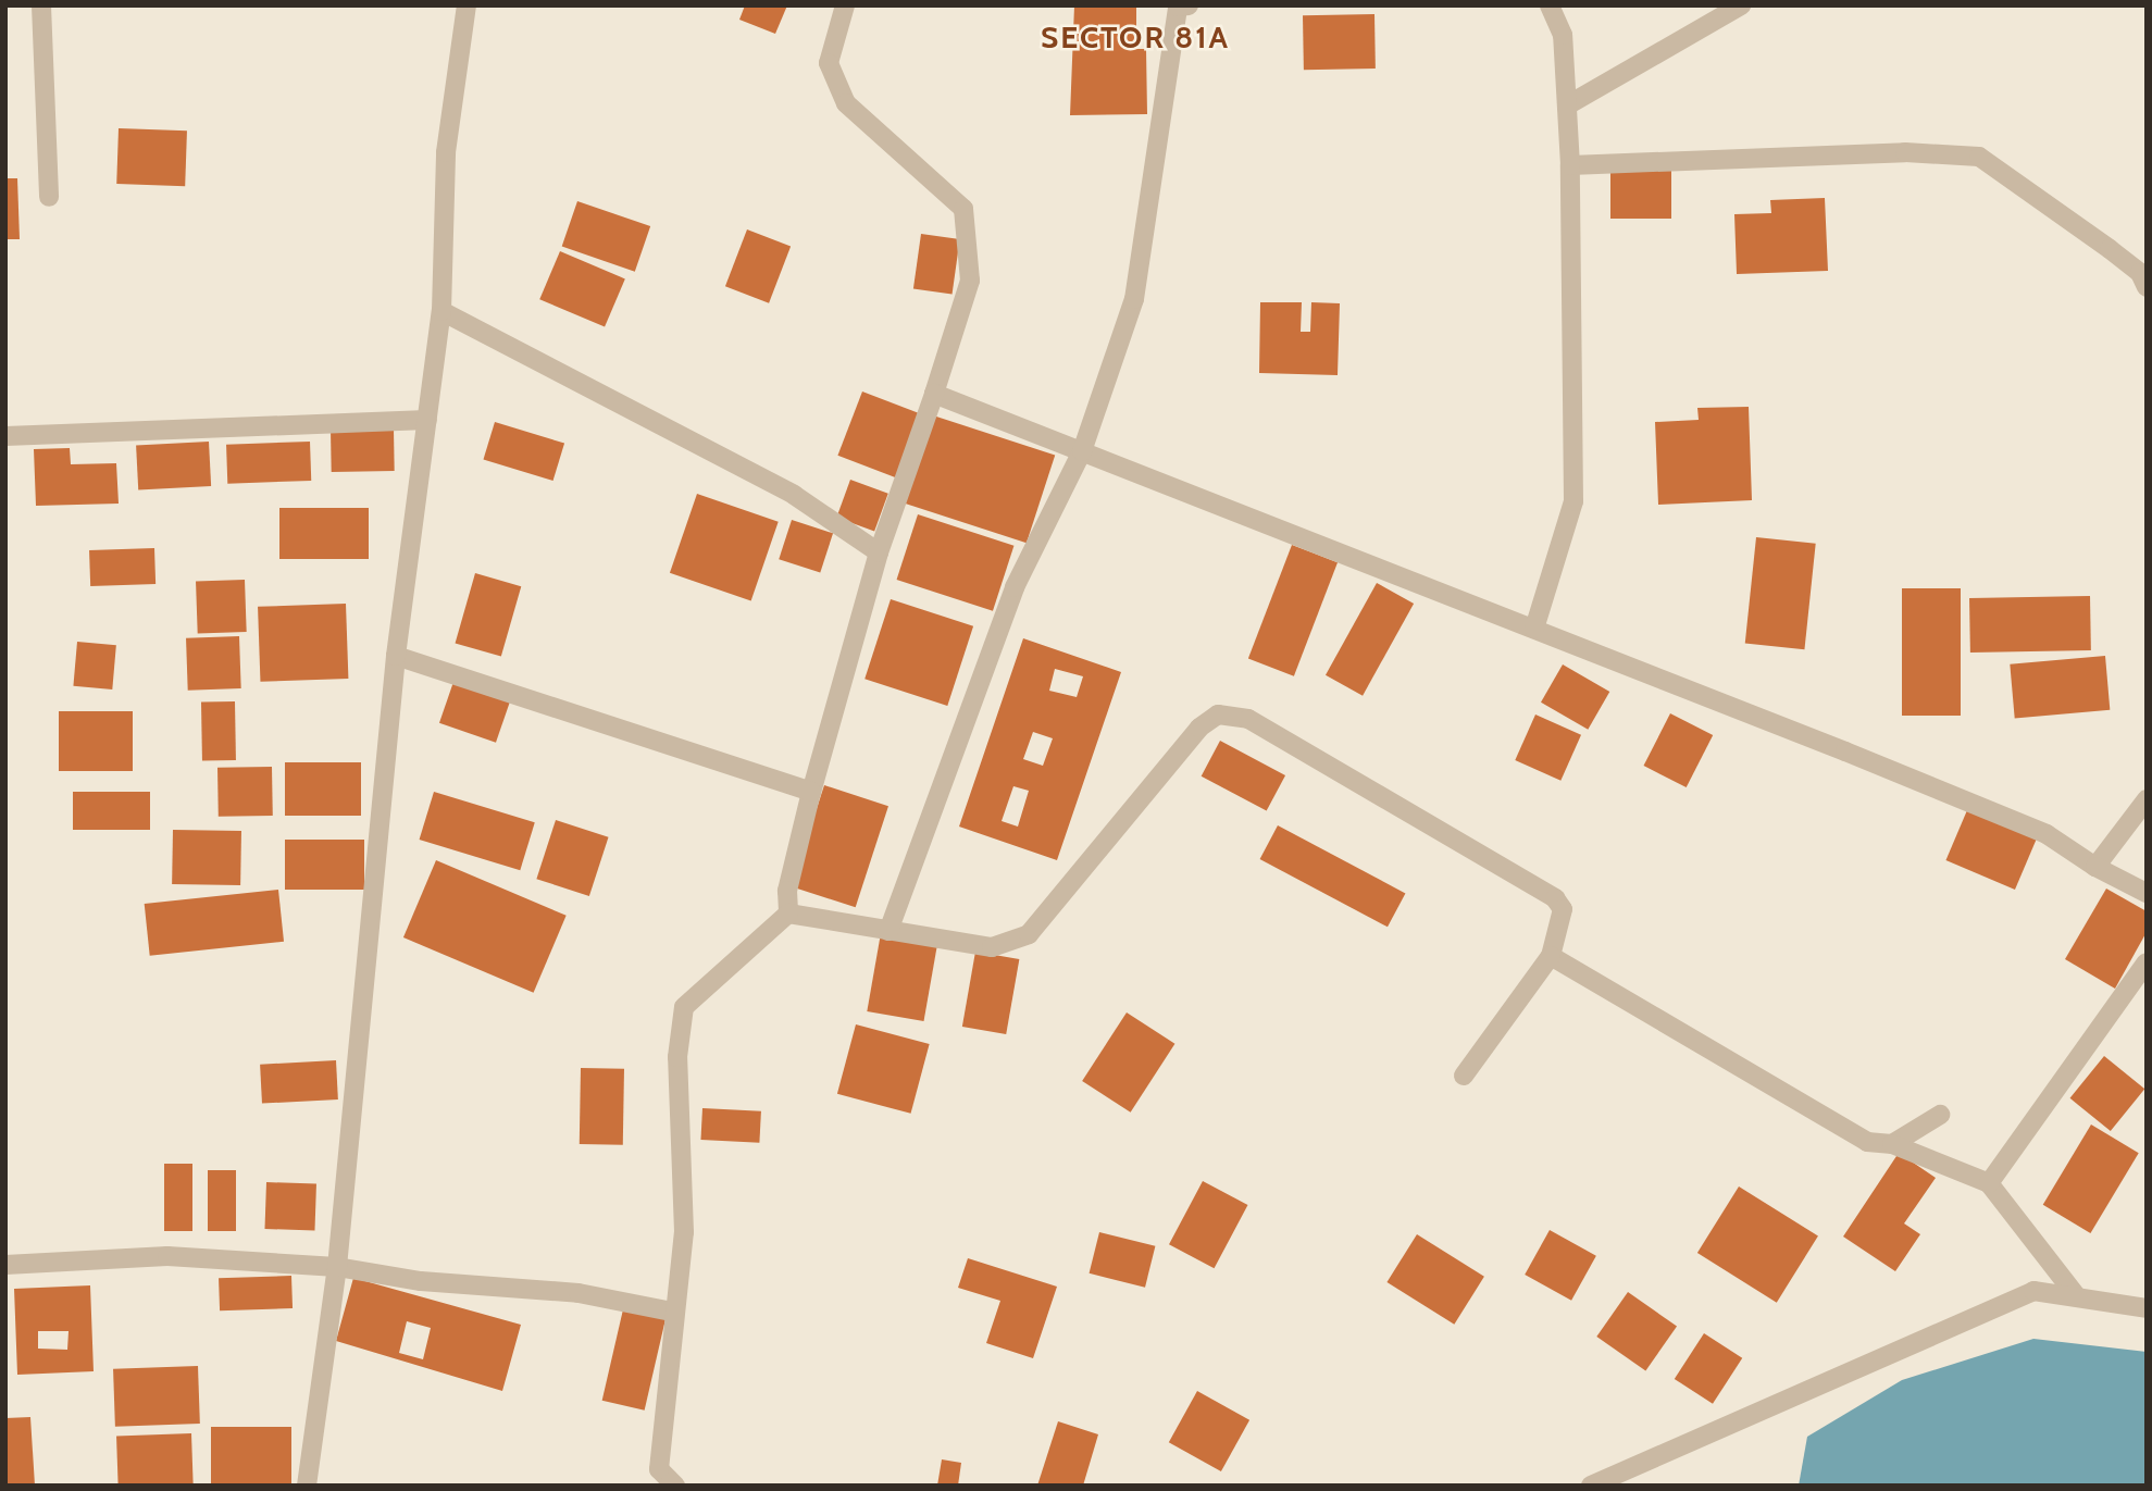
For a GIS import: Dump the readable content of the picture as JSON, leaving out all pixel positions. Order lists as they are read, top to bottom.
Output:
{
  "districts": ["SECTOR 81A"]
}
